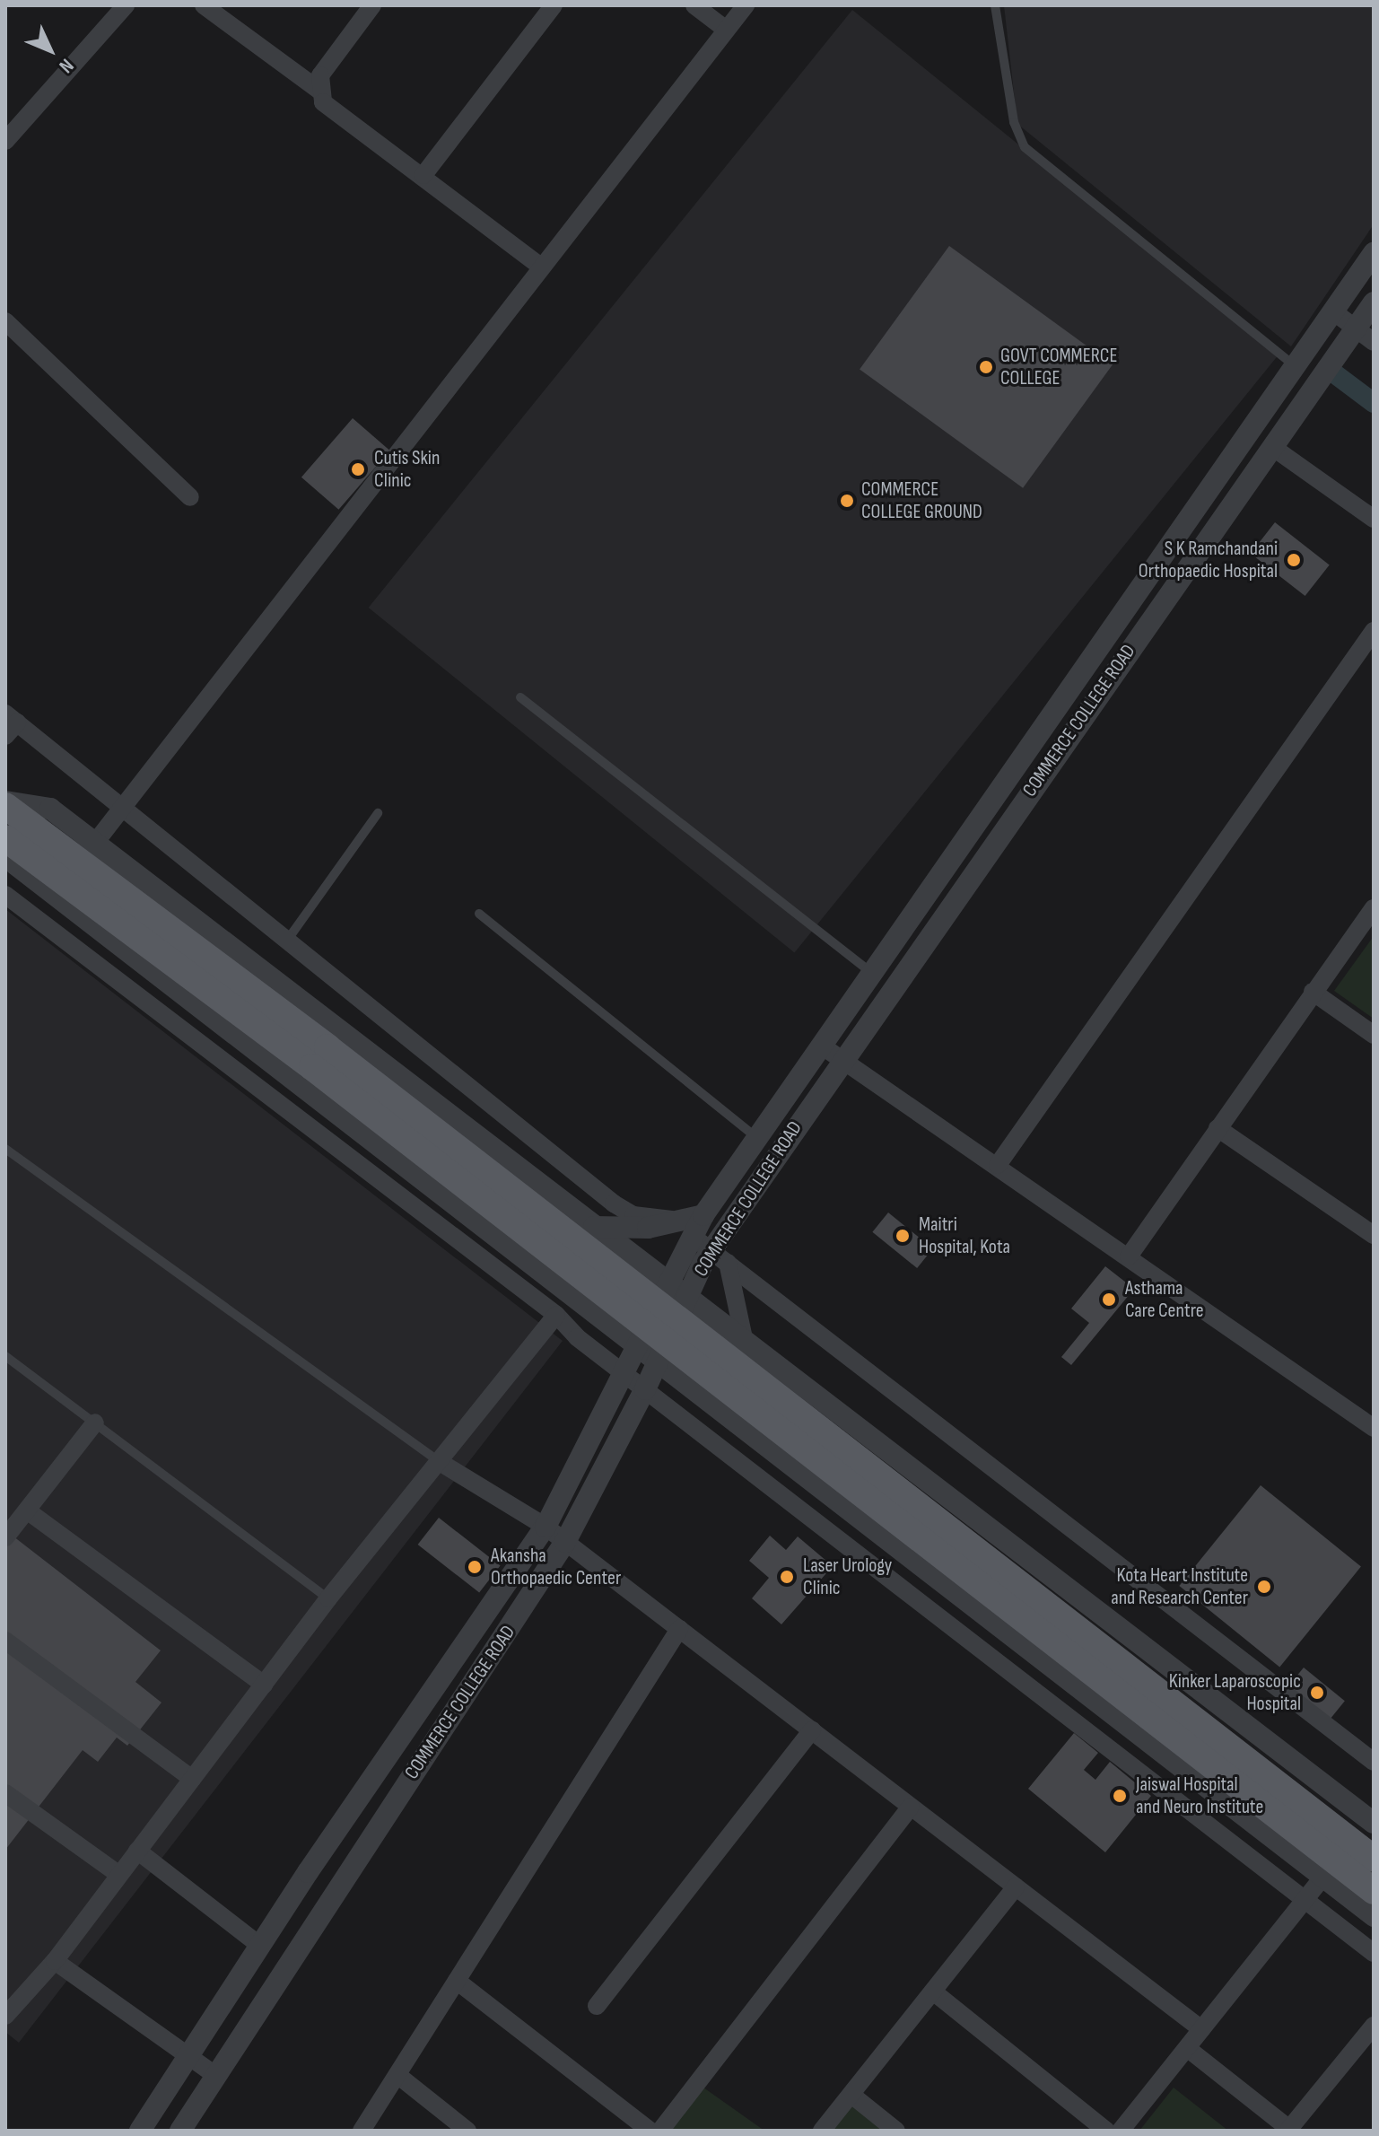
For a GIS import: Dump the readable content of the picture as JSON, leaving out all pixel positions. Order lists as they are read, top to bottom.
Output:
{
  "streets": {
    "street": ["COMMERCE COLLEGE ROAD"]
  },
  "places": [
    "GOVT COMMERCE COLLEGE",
    "Cutis Skin Clinic",
    "COMMERCE COLLEGE GROUND",
    "S K Ramchandani Orthopaedic Hospital",
    "Maitri Hospital, Kota",
    "Asthama Care Centre",
    "Akansha Orthopaedic Center",
    "Laser Urology Clinic",
    "Kota Heart Institute and Research Center",
    "Kinker Laparoscopic Hospital",
    "Jaiswal Hospital and Neuro Institute"
  ],
  "north": "bottom right"
}
